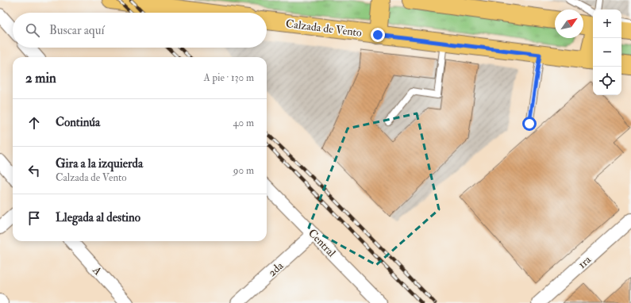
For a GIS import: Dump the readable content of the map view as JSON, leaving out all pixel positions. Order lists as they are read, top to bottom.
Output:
{
  "streets": {
    "main road": ["Calzada de Vento"],
    "street": [
      "Central",
      "1ra",
      "2da",
      "A"
    ]
  },
  "crossings": [
    ["Central", "2da"]
  ],
  "north": "top right",
  "page": {
    "map_buttons": ["+", "−"],
    "search": "Buscar aquí",
    "heading": ["2 min", "A pie · 130 m"],
    "list": [
      ["Continúa", "40 m"],
      ["Gira a la izquierda", "Calzada de Vento", "90 m"],
      "Llegada al destino"
    ]
  }
}
